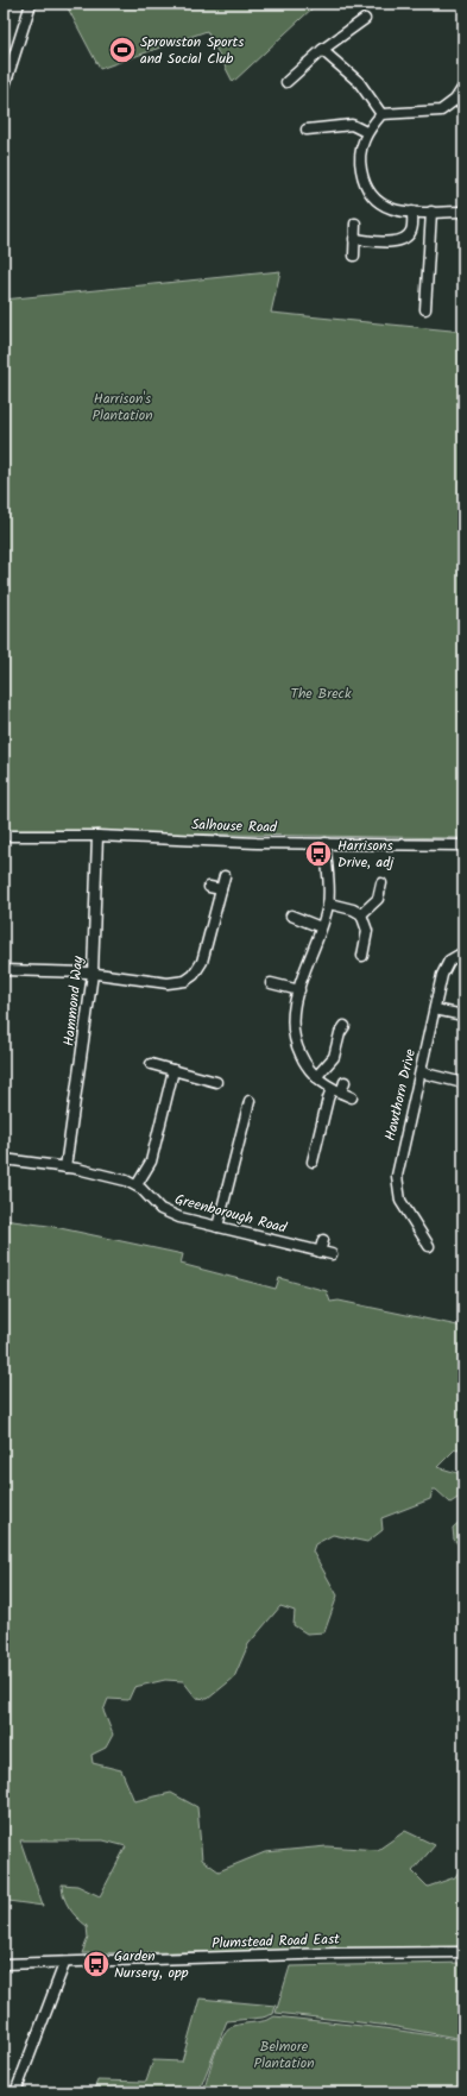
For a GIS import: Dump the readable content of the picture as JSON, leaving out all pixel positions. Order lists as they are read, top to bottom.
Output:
{
  "streets": {
    "street": [
      "Salhouse Road",
      "Hammond Way",
      "Hawthorn Drive",
      "Greenborough Road",
      "Plumstead Road East"
    ]
  },
  "crossings": [
    ["Salhouse Road", "Hammond Way"],
    ["Hammond Way", "Greenborough Road"]
  ],
  "parks": ["Harrison's Plantation", "The Breck", "Belmore Plantation"],
  "places": {
    "sports": ["Sprowston Sports and Social Club"],
    "bus stop": ["Harrisons Drive, adj", "Garden Nursery, opp"]
  }
}
